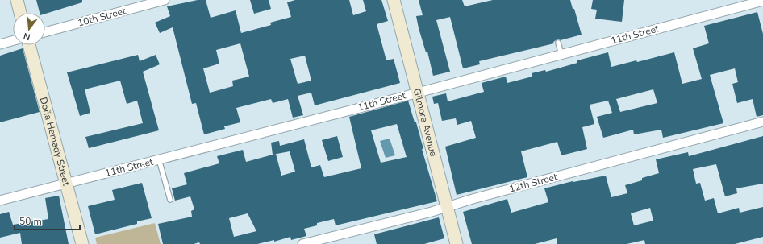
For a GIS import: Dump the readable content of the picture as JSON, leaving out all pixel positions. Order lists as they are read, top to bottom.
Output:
{
  "streets": {
    "main road": ["Gilmore Avenue", "Doña Hemady Street"],
    "street": ["10th Street", "11th Street", "12th Street"]
  },
  "crossings": [
    ["11th Street", "Gilmore Avenue"],
    ["11th Street", "Doña Hemady Street"],
    ["Gilmore Avenue", "12th Street"]
  ],
  "scale_bar": "50 m",
  "north": "bottom"
}
